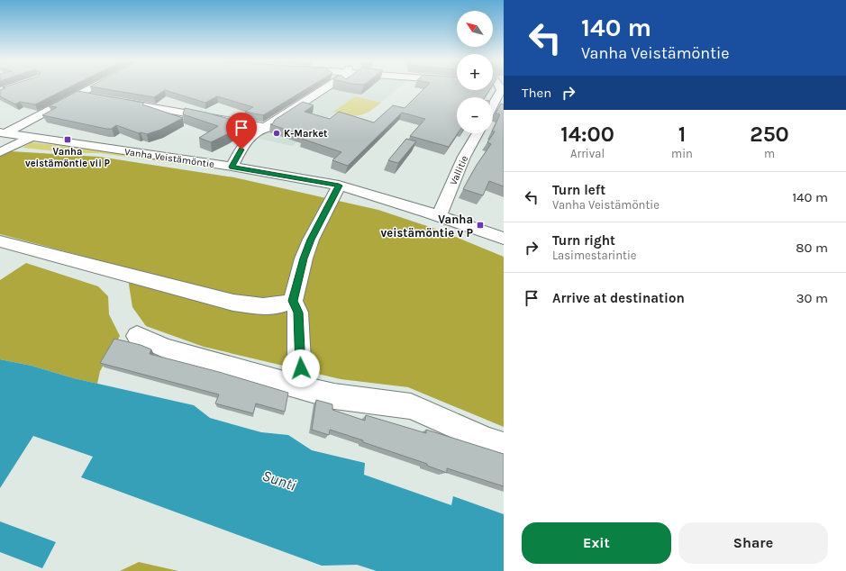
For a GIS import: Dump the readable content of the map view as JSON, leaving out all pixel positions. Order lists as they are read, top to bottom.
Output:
{
  "streets": {
    "street": ["Vanha Veistämöntie", "Vallitie"]
  },
  "crossings": [
    ["Vanha Veistämöntie", "Vallitie"]
  ],
  "water": ["Sunti"],
  "places": {
    "other": ["K-Market"],
    "transit": ["Vanha veistämöntie vii P", "Vanha veistämöntie v P"]
  },
  "north": "top left",
  "page": {
    "turn": ["140 m", "Vanha Veistämöntie"],
    "map_buttons": ["+", "−"],
    "then": "Then",
    "eta": [
      "14:00",
      "Arrival",
      "1",
      "min",
      "250",
      "m"
    ],
    "list": [
      {
        "name": "Turn left",
        "note": "Vanha Veistämöntie",
        "value": "140 m"
      },
      {
        "name": "Turn right",
        "note": "Lasimestarintie",
        "value": "80 m"
      },
      {
        "name": "Arrive at destination",
        "value": "30 m"
      }
    ],
    "buttons": ["Exit", "Share"]
  }
}
